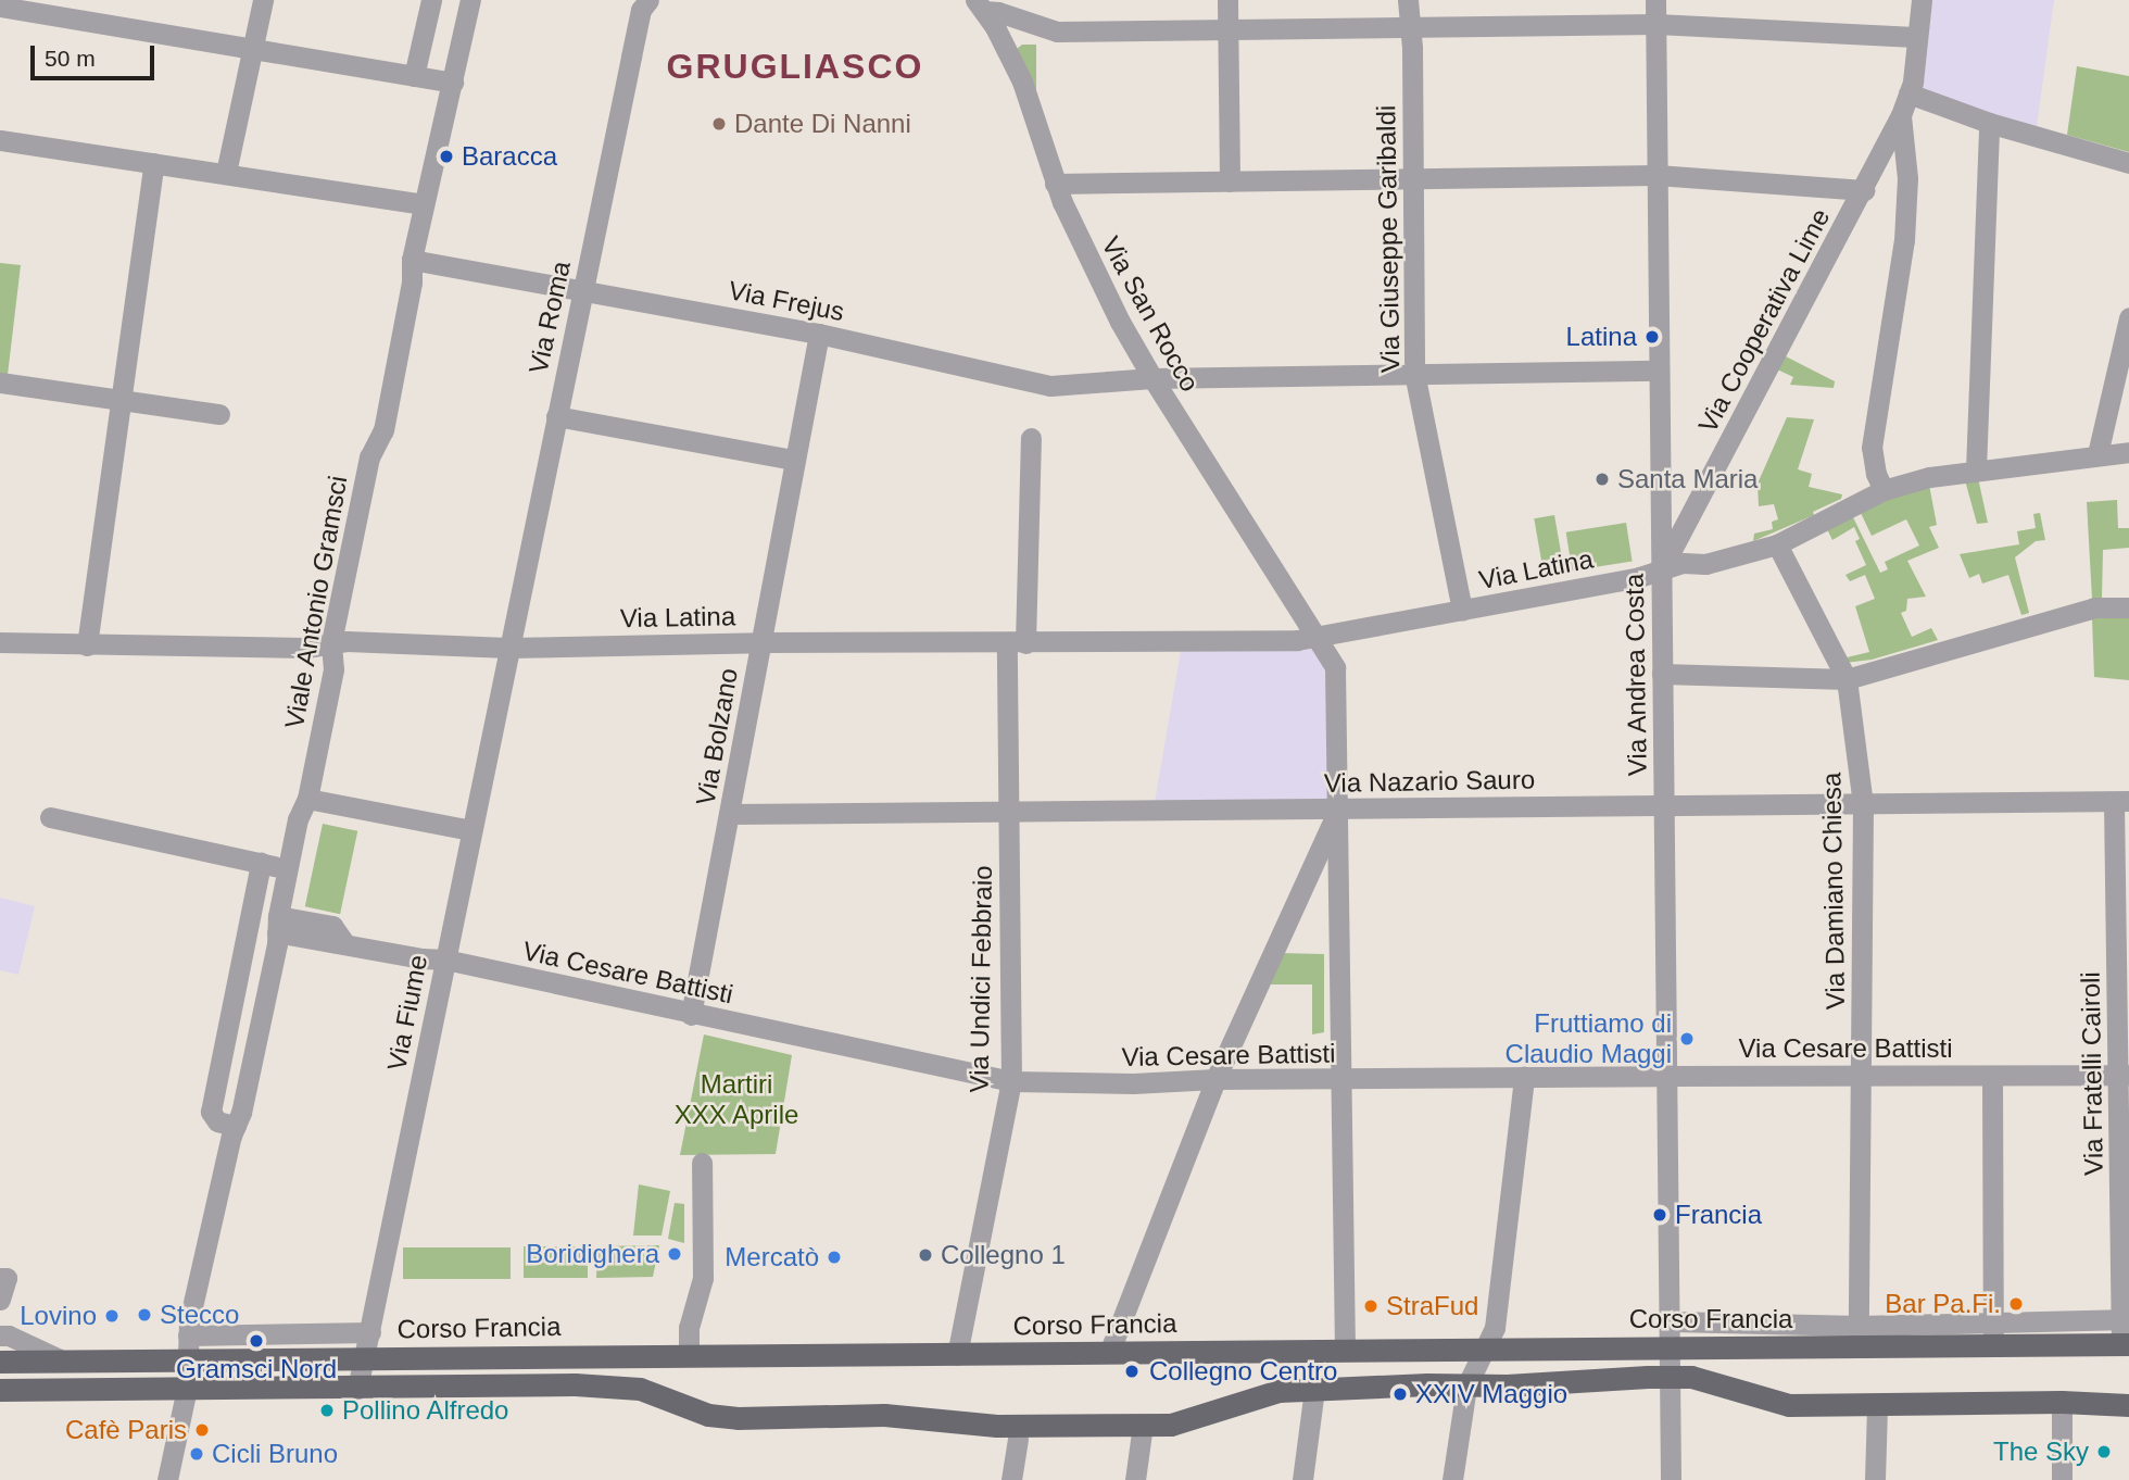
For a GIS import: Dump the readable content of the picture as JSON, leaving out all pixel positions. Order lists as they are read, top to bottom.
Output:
{
  "streets": {
    "main road": ["Corso Francia"],
    "street": [
      "Via Giuseppe Garibaldi",
      "Via Frejus",
      "Via San Rocco",
      "Via Roma",
      "Via Cooperativa Lime",
      "Via Latina",
      "Viale Antonio Gramsci",
      "Via Andrea Costa",
      "Via Bolzano",
      "Via Nazario Sauro",
      "Via Damiano Chiesa",
      "Via Cesare Battisti",
      "Via Undici Febbraio",
      "Via Fiume",
      "Via Fratelli Cairoli"
    ]
  },
  "crossings": [
    ["Via Giuseppe Garibaldi", "Via Frejus"],
    ["Via Giuseppe Garibaldi", "Via Latina"],
    ["Via Frejus", "Via San Rocco"],
    ["Via Frejus", "Via Roma"],
    ["Via Frejus", "Viale Antonio Gramsci"],
    ["Via Frejus", "Via Andrea Costa"],
    ["Via Frejus", "Via Bolzano"],
    ["Via San Rocco", "Via Latina"],
    ["Via San Rocco", "Via Nazario Sauro"],
    ["Via San Rocco", "Via Cesare Battisti"],
    ["Via San Rocco", "Corso Francia"],
    ["Via Roma", "Via Latina"],
    ["Via Roma", "Via Fiume"],
    ["Via Cooperativa Lime", "Via Latina"],
    ["Via Cooperativa Lime", "Via Andrea Costa"],
    ["Via Latina", "Viale Antonio Gramsci"],
    ["Via Latina", "Via Andrea Costa"],
    ["Via Latina", "Via Bolzano"],
    ["Via Latina", "Via Damiano Chiesa"],
    ["Via Latina", "Via Undici Febbraio"],
    ["Via Latina", "Via Fiume"],
    ["Viale Antonio Gramsci", "Via Cesare Battisti"],
    ["Viale Antonio Gramsci", "Corso Francia"],
    ["Via Andrea Costa", "Via Nazario Sauro"],
    ["Via Andrea Costa", "Via Cesare Battisti"],
    ["Via Andrea Costa", "Corso Francia"],
    ["Via Bolzano", "Via Nazario Sauro"],
    ["Via Bolzano", "Via Cesare Battisti"],
    ["Via Nazario Sauro", "Via Damiano Chiesa"],
    ["Via Nazario Sauro", "Via Undici Febbraio"],
    ["Via Nazario Sauro", "Via Fratelli Cairoli"],
    ["Via Damiano Chiesa", "Via Cesare Battisti"],
    ["Via Damiano Chiesa", "Corso Francia"],
    ["Via Cesare Battisti", "Via Undici Febbraio"],
    ["Via Cesare Battisti", "Via Fiume"],
    ["Via Cesare Battisti", "Via Fratelli Cairoli"],
    ["Via Undici Febbraio", "Corso Francia"],
    ["Via Fiume", "Corso Francia"],
    ["Via Fratelli Cairoli", "Corso Francia"]
  ],
  "districts": ["GRUGLIASCO"],
  "parks": ["Martiri XXX Aprile"],
  "places": [
    "Dante Di Nanni",
    "Baracca",
    "Latina",
    "Santa Maria",
    "Fruttiamo di Claudio Maggi",
    "Francia",
    "Boridighera",
    "Collegno 1",
    "Mercatò",
    "Bar Pa.Fi.",
    "StraFud",
    "Stecco",
    "Lovino",
    "Gramsci Nord",
    "Collegno Centro",
    "XXIV Maggio",
    "Pollino Alfredo",
    "Cafè Paris",
    "The Sky",
    "Cicli Bruno"
  ],
  "scale_bar": "50 m"
}
